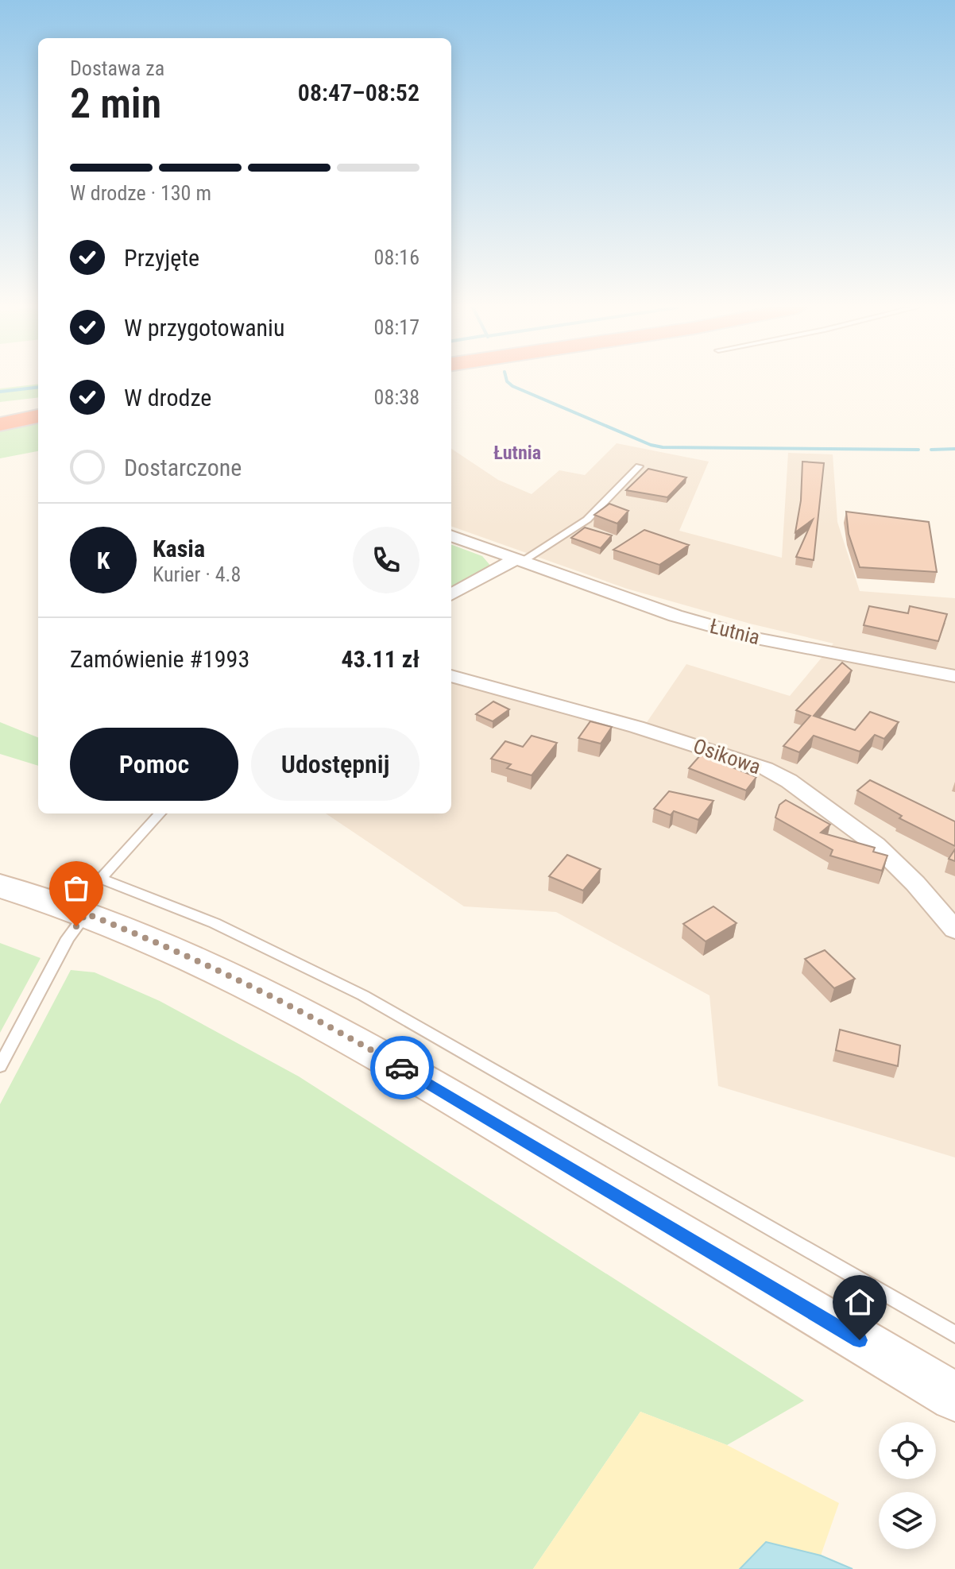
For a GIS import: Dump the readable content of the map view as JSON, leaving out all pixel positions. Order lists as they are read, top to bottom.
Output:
{
  "streets": {
    "street": ["Łutnia", "Osikowa"]
  },
  "districts": ["Łutnia"],
  "page": {
    "heading": ["2 min", "Dostawa za", "08:47–08:52"],
    "panel": [
      "Kasia",
      "Kurier · 4.8",
      "Zamówienie #1993",
      "43.11 zł"
    ],
    "bar": "W drodze · 130 m",
    "list": [
      ["Przyjęte", "08:16"],
      ["W przygotowaniu", "08:17"],
      ["W drodze", "08:38"],
      "Dostarczone"
    ],
    "round": "K",
    "buttons": ["Pomoc", "Udostępnij"]
  }
}
